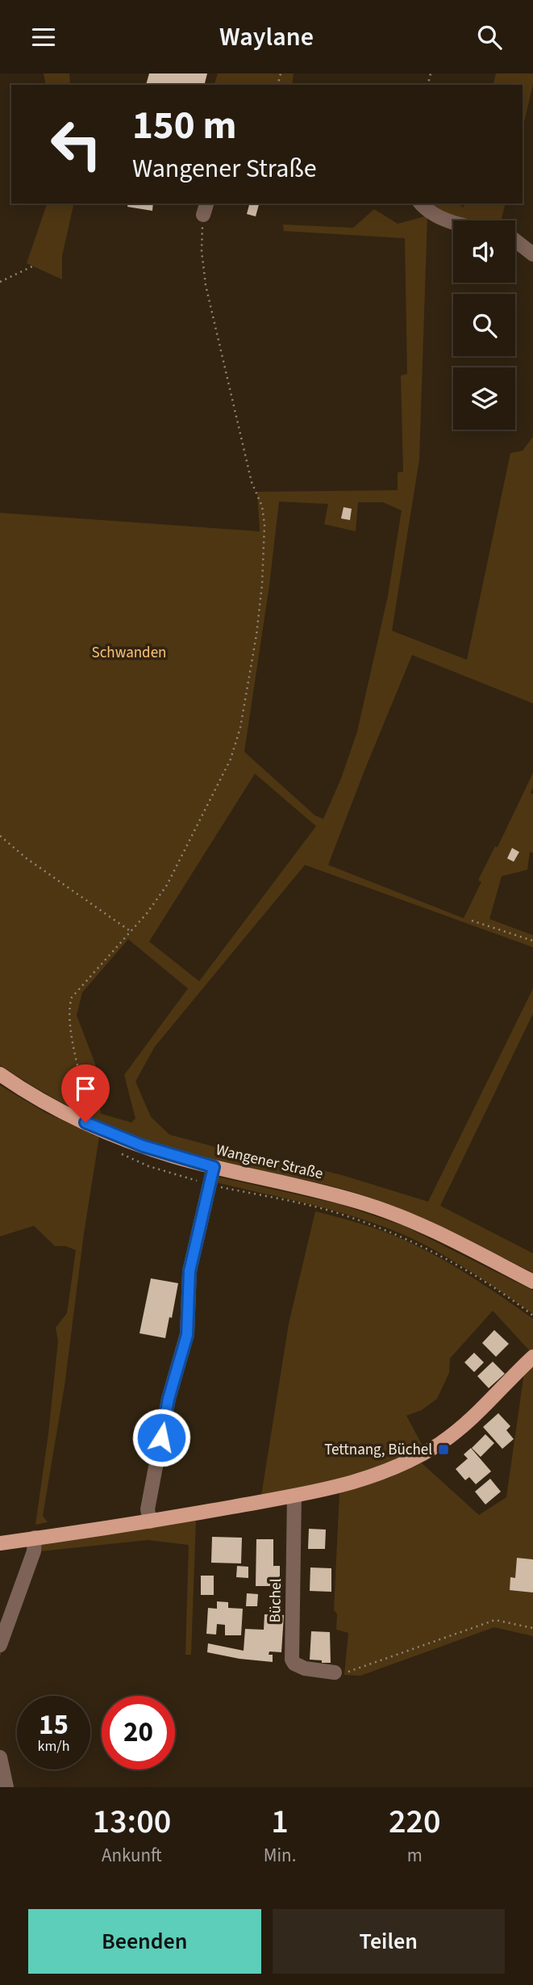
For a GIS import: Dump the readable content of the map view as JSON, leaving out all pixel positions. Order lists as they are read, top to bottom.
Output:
{
  "streets": {
    "main road": ["Wangener Straße"],
    "street": ["Büchel"]
  },
  "parks": ["Schwanden"],
  "places": {
    "transit": ["Tettnang, Büchel"]
  },
  "page": {
    "header": "Waylane",
    "turn": ["150 m", "Wangener Straße"],
    "speed": "15 km/h",
    "limit": "20",
    "eta": [
      "13:00",
      "Ankunft",
      "1",
      "Min.",
      "220",
      "m"
    ],
    "buttons": ["Beenden", "Teilen"]
  }
}
